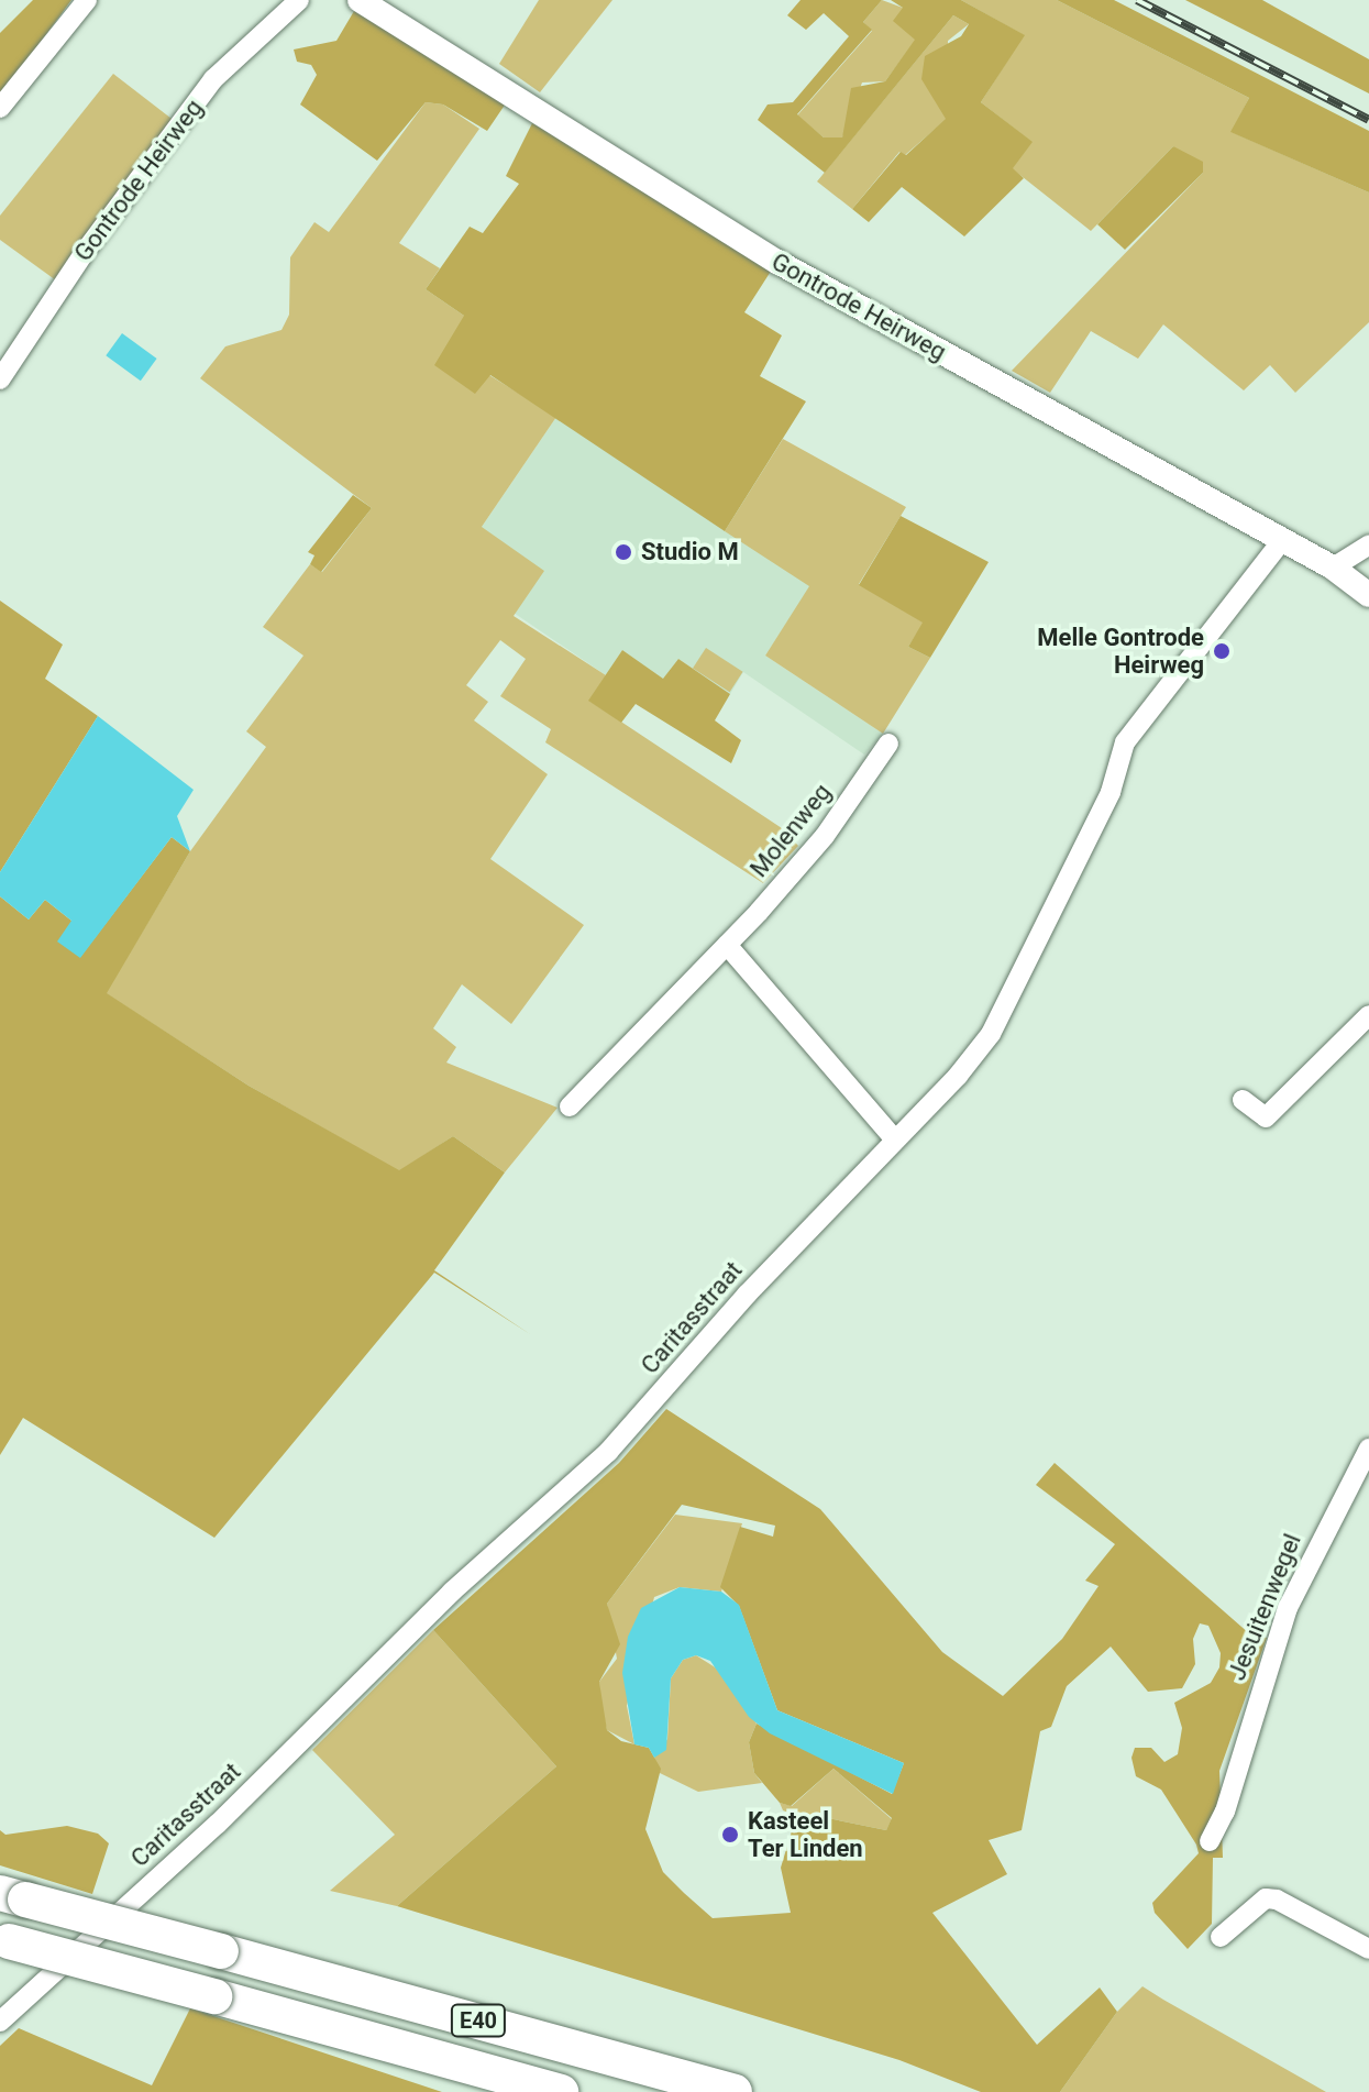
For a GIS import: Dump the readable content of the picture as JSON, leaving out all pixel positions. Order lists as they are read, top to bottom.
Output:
{
  "streets": {
    "highway": ["E40"],
    "street": [
      "Gontrode Heirweg",
      "Molenweg",
      "Caritasstraat",
      "Jesuitenwegel"
    ]
  },
  "crossings": [
    ["Gontrode Heirweg", "Caritasstraat"]
  ],
  "places": ["Studio M", "Melle Gontrode Heirweg", "Kasteel Ter Linden"]
}
